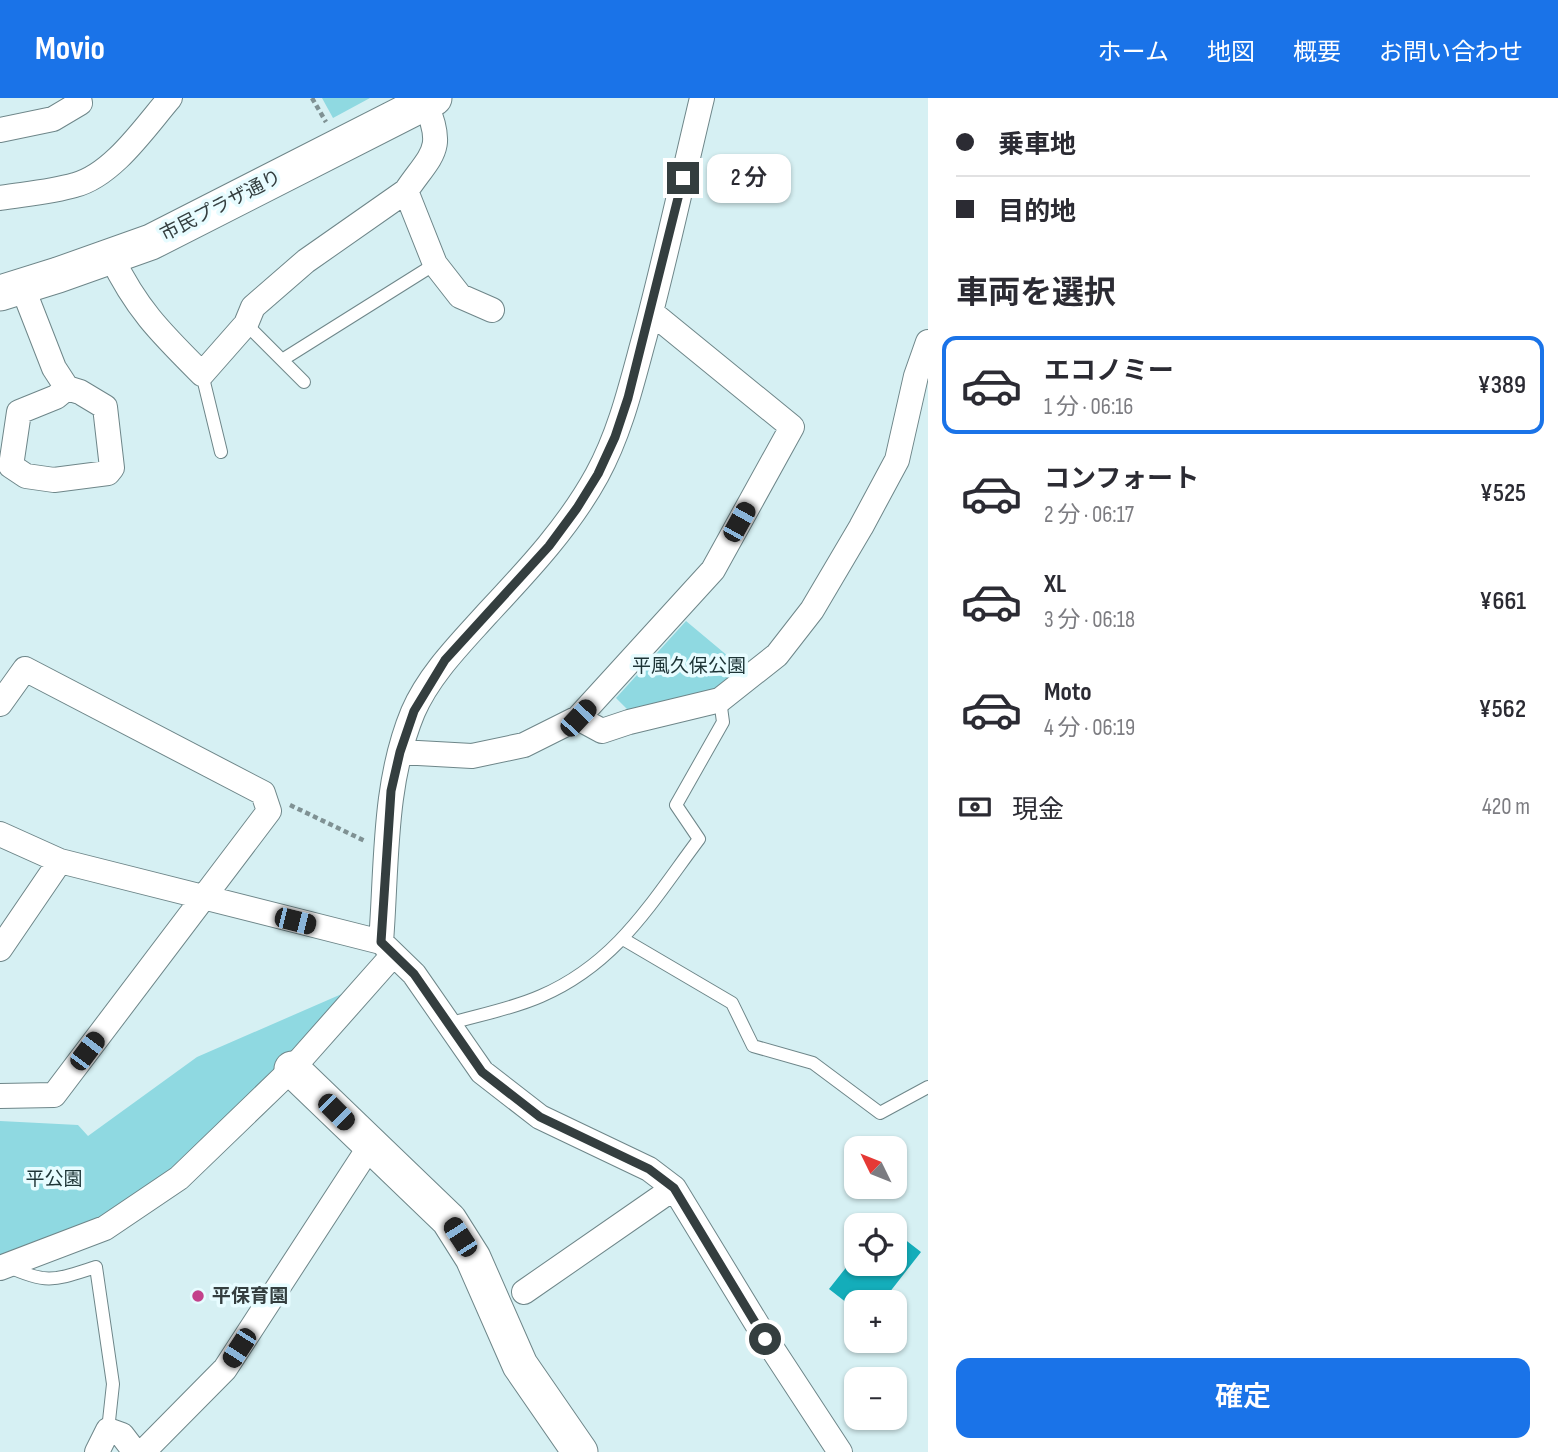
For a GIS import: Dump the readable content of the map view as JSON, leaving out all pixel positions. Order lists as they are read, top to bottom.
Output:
{
  "streets": {
    "street": ["市民プラザ通り"]
  },
  "parks": ["平風久保公園", "平公園"],
  "places": ["平保育園"],
  "north": "top left",
  "page": {
    "header": "Movio",
    "nav": [
      "ホーム",
      "地図",
      "概要",
      "お問い合わせ"
    ],
    "banner": ["乗車地", "目的地"],
    "bubble": "2 分",
    "heading": "車両を選択",
    "list": [
      {
        "name": "エコノミー",
        "note": "1 分 · 06:16",
        "value": "¥389"
      },
      {
        "name": "コンフォート",
        "note": "2 分 · 06:17",
        "value": "¥525"
      },
      {
        "name": "XL",
        "note": "3 分 · 06:18",
        "value": "¥661"
      },
      {
        "name": "Moto",
        "note": "4 分 · 06:19",
        "value": "¥562"
      }
    ],
    "pay": ["現金", "420 m"],
    "map_buttons": ["+", "−"],
    "buttons": "確定"
  }
}
